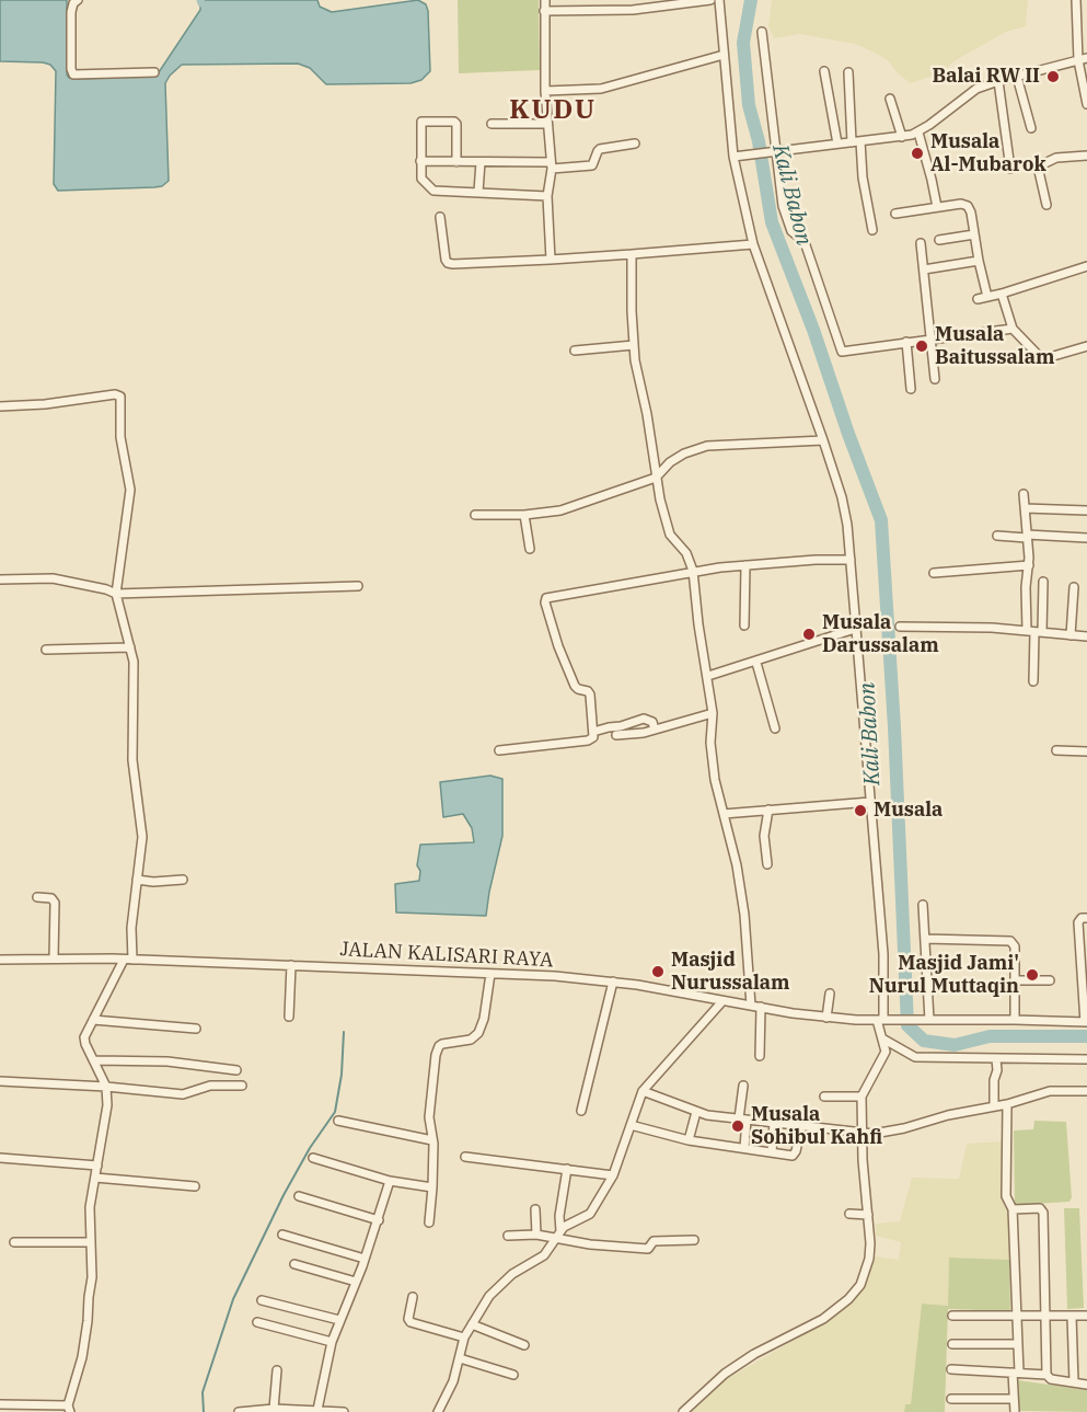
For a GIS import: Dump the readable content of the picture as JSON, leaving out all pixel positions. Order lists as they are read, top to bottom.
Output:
{
  "streets": {
    "street": ["JALAN KALISARI RAYA"]
  },
  "districts": ["KUDU"],
  "water": ["Kali Babon"],
  "places": [
    "Balai RW II",
    "Musala Al-Mubarok",
    "Musala Baitussalam",
    "Musala Darussalam",
    "Musala",
    "Masjid Nurussalam",
    "Masjid Jami' Nurul Muttaqin",
    "Musala Sohibul Kahfi"
  ]
}
